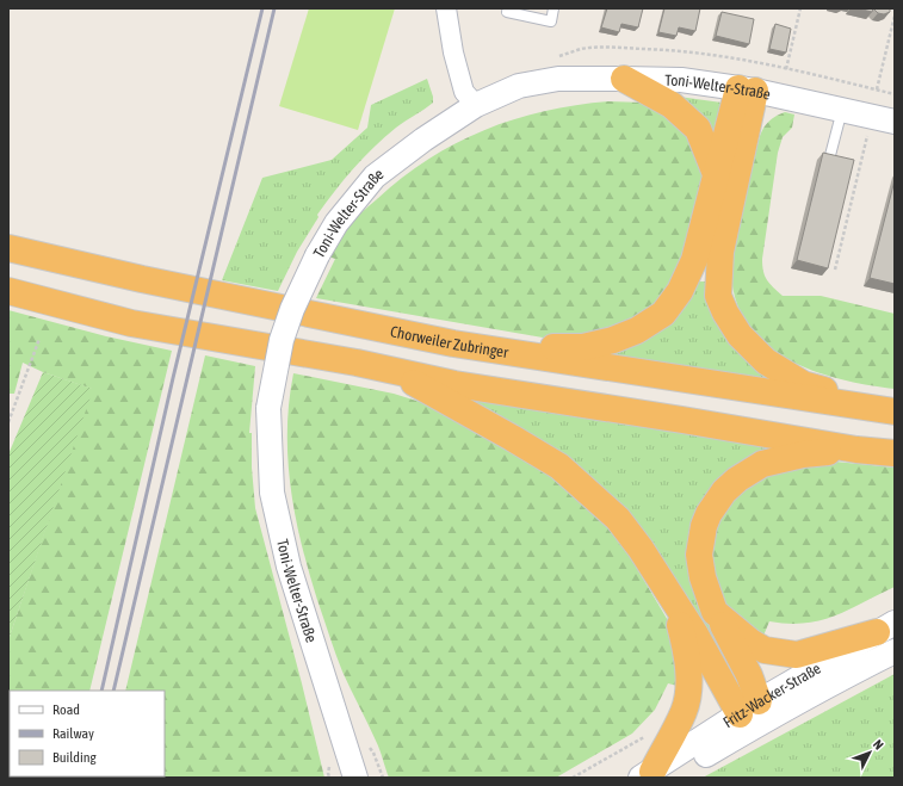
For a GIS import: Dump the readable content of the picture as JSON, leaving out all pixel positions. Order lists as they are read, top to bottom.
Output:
{
  "streets": {
    "highway": ["Chorweiler Zubringer"],
    "street": ["Toni-Welter-Straße", "Fritz-Wacker-Straße"]
  },
  "legend": ["Road", "Railway", "Building"],
  "north": "top right"
}
